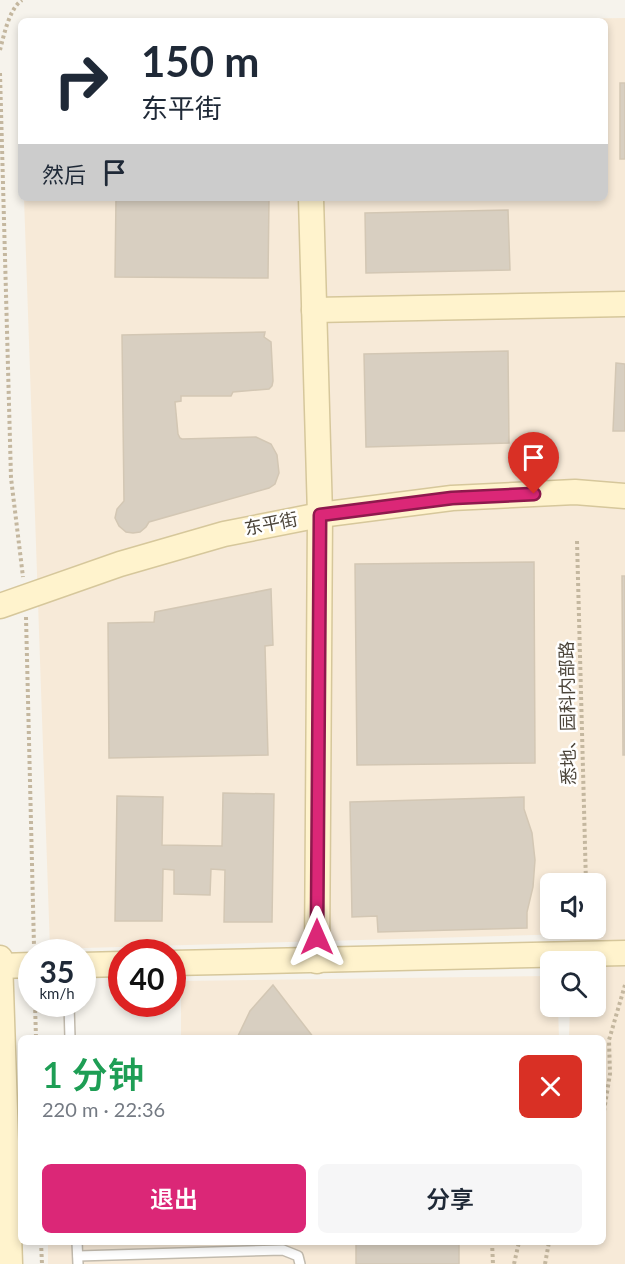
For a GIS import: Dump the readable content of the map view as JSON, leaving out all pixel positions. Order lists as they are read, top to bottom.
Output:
{
  "streets": {
    "street": ["东平街"],
    "path": ["悉地、园科内部路"]
  },
  "page": {
    "turn": ["150 m", "东平街"],
    "then": "然后",
    "speed": "35 km/h",
    "limit": "40",
    "heading": ["1 分钟", "220 m · 22:36"],
    "buttons": ["退出", "分享"]
  }
}
